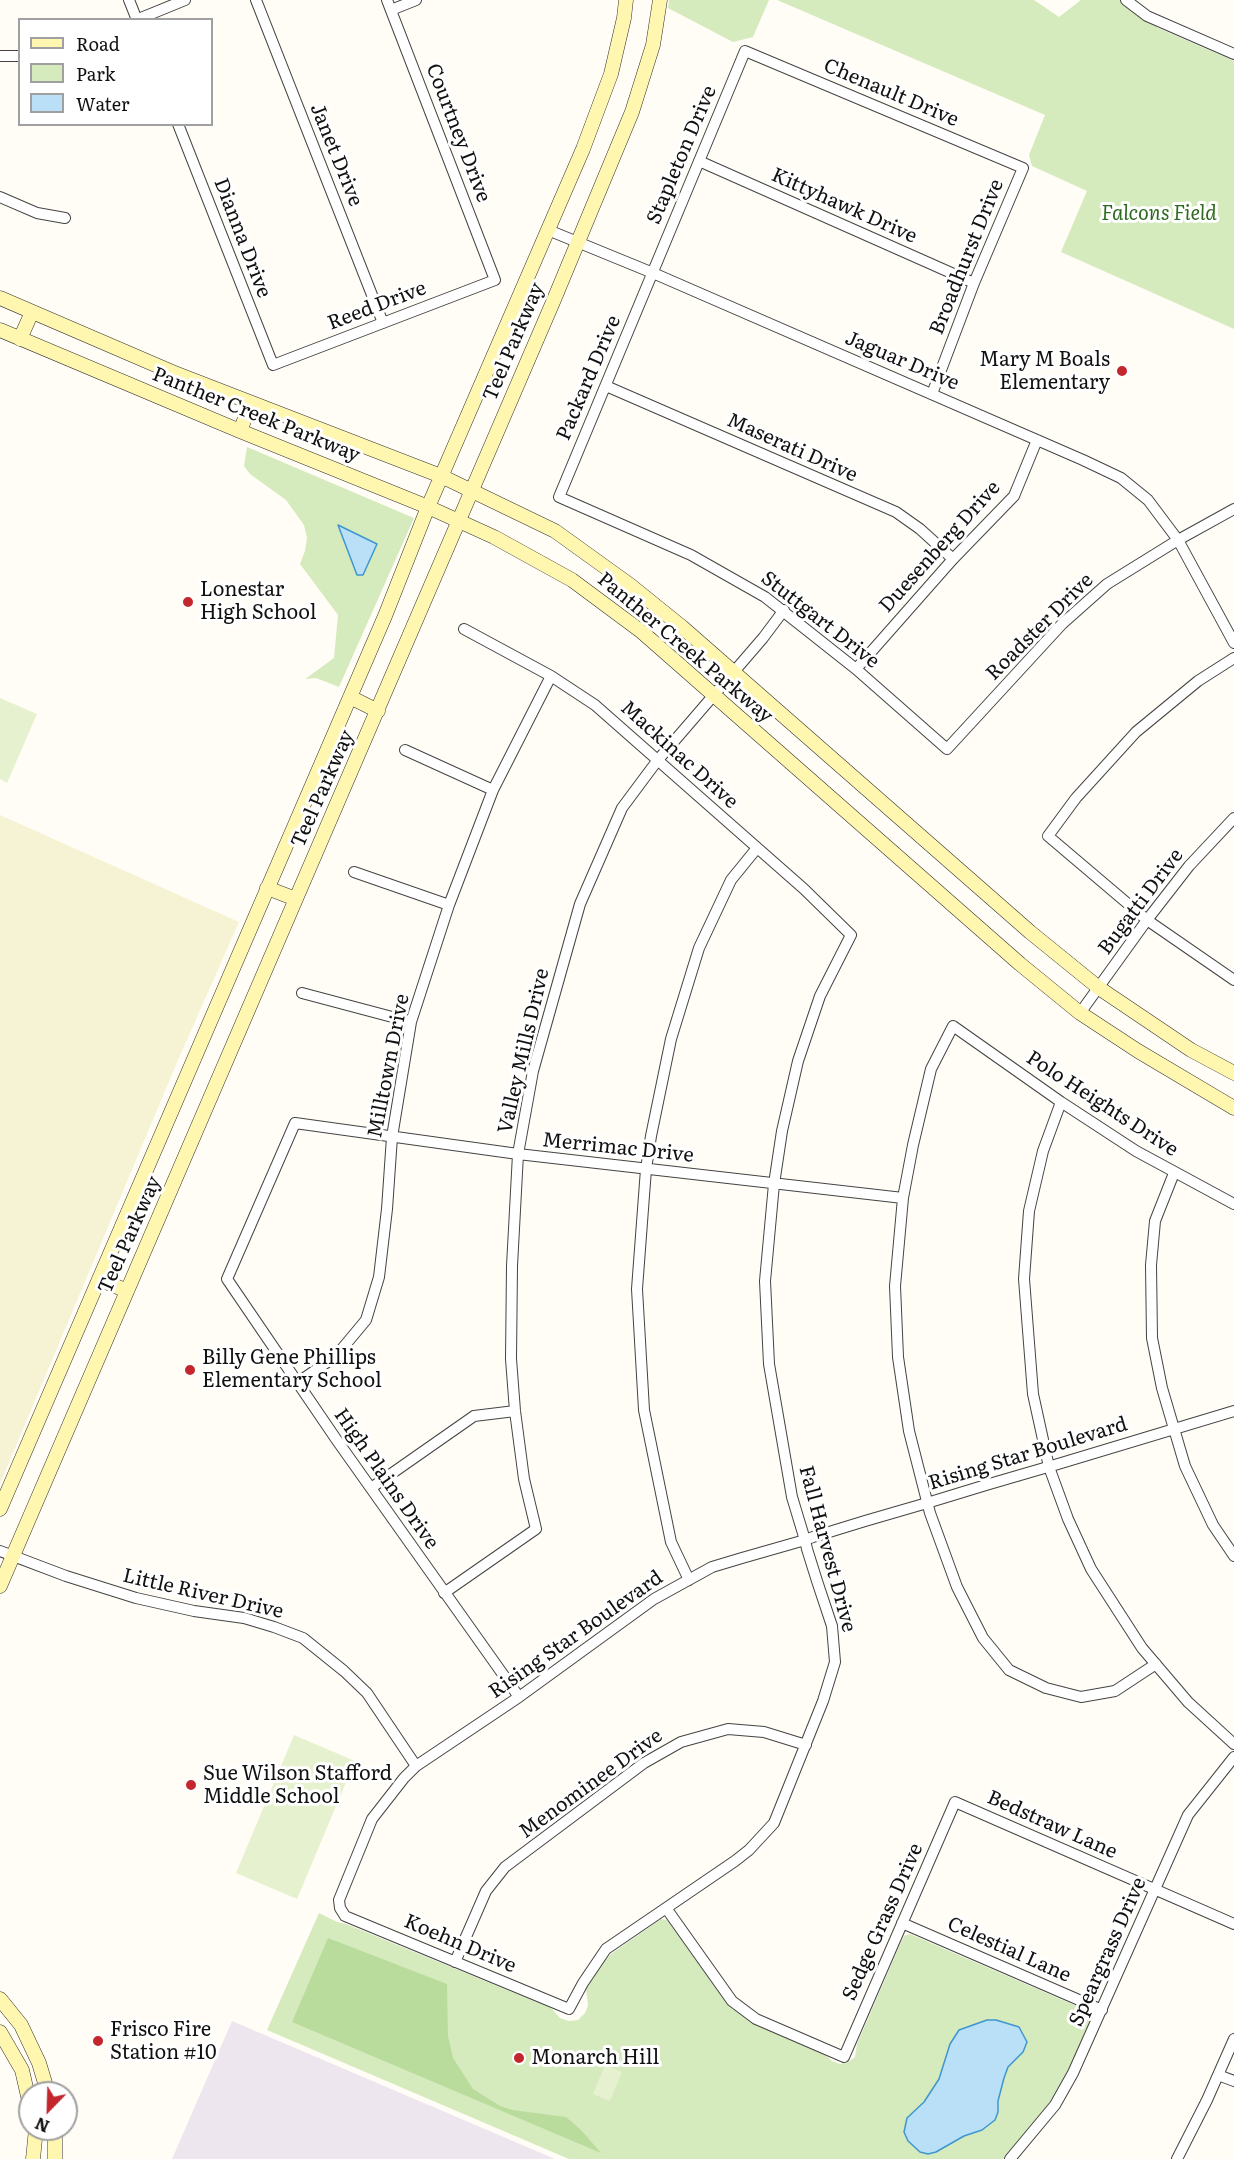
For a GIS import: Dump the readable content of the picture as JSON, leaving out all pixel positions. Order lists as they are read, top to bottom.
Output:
{
  "streets": {
    "main road": ["Teel Parkway", "Panther Creek Parkway"],
    "street": [
      "Chenault Drive",
      "Courtney Drive",
      "Janet Drive",
      "Stapleton Drive",
      "Kittyhawk Drive",
      "Dianna Drive",
      "Broadhurst Drive",
      "Reed Drive",
      "Jaguar Drive",
      "Packard Drive",
      "Maserati Drive",
      "Duesenberg Drive",
      "Stuttgart Drive",
      "Roadster Drive",
      "Mackinac Drive",
      "Bugatti Drive",
      "Valley Mills Drive",
      "Milltown Drive",
      "Polo Heights Drive",
      "Merrimac Drive",
      "Rising Star Boulevard",
      "High Plains Drive",
      "Fall Harvest Drive",
      "Little River Drive",
      "Menominee Drive",
      "Bedstraw Lane",
      "Sedge Grass Drive",
      "Koehn Drive",
      "Celestial Lane",
      "Speargrass Drive"
    ]
  },
  "crossings": [
    ["Chenault Drive", "Stapleton Drive"],
    ["Chenault Drive", "Broadhurst Drive"],
    ["Courtney Drive", "Reed Drive"],
    ["Janet Drive", "Reed Drive"],
    ["Stapleton Drive", "Kittyhawk Drive"],
    ["Stapleton Drive", "Jaguar Drive"],
    ["Stapleton Drive", "Packard Drive"],
    ["Kittyhawk Drive", "Broadhurst Drive"],
    ["Dianna Drive", "Reed Drive"],
    ["Broadhurst Drive", "Jaguar Drive"],
    ["Teel Parkway", "Jaguar Drive"],
    ["Teel Parkway", "Panther Creek Parkway"],
    ["Teel Parkway", "Little River Drive"],
    ["Jaguar Drive", "Packard Drive"],
    ["Jaguar Drive", "Duesenberg Drive"],
    ["Jaguar Drive", "Roadster Drive"],
    ["Packard Drive", "Maserati Drive"],
    ["Packard Drive", "Stuttgart Drive"],
    ["Panther Creek Parkway", "Bugatti Drive"],
    ["Panther Creek Parkway", "Valley Mills Drive"],
    ["Maserati Drive", "Duesenberg Drive"],
    ["Duesenberg Drive", "Stuttgart Drive"],
    ["Stuttgart Drive", "Roadster Drive"],
    ["Stuttgart Drive", "Valley Mills Drive"],
    ["Mackinac Drive", "Valley Mills Drive"],
    ["Mackinac Drive", "Milltown Drive"],
    ["Mackinac Drive", "Fall Harvest Drive"],
    ["Valley Mills Drive", "Merrimac Drive"],
    ["Valley Mills Drive", "High Plains Drive"],
    ["Milltown Drive", "Merrimac Drive"],
    ["Milltown Drive", "High Plains Drive"],
    ["Polo Heights Drive", "Merrimac Drive"],
    ["Merrimac Drive", "High Plains Drive"],
    ["Merrimac Drive", "Fall Harvest Drive"],
    ["Rising Star Boulevard", "High Plains Drive"],
    ["Rising Star Boulevard", "Fall Harvest Drive"],
    ["Rising Star Boulevard", "Little River Drive"],
    ["Rising Star Boulevard", "Koehn Drive"],
    ["Fall Harvest Drive", "Menominee Drive"],
    ["Fall Harvest Drive", "Sedge Grass Drive"],
    ["Fall Harvest Drive", "Koehn Drive"],
    ["Menominee Drive", "Koehn Drive"],
    ["Bedstraw Lane", "Sedge Grass Drive"],
    ["Bedstraw Lane", "Speargrass Drive"],
    ["Sedge Grass Drive", "Celestial Lane"],
    ["Celestial Lane", "Speargrass Drive"]
  ],
  "parks": ["Falcons Field"],
  "places": [
    "Mary M Boals Elementary",
    "Lonestar High School",
    "Billy Gene Phillips Elementary School",
    "Sue Wilson Stafford Middle School",
    "Frisco Fire Station #10",
    "Monarch Hill"
  ],
  "legend": ["Road", "Park", "Water"],
  "north": "bottom left"
}
